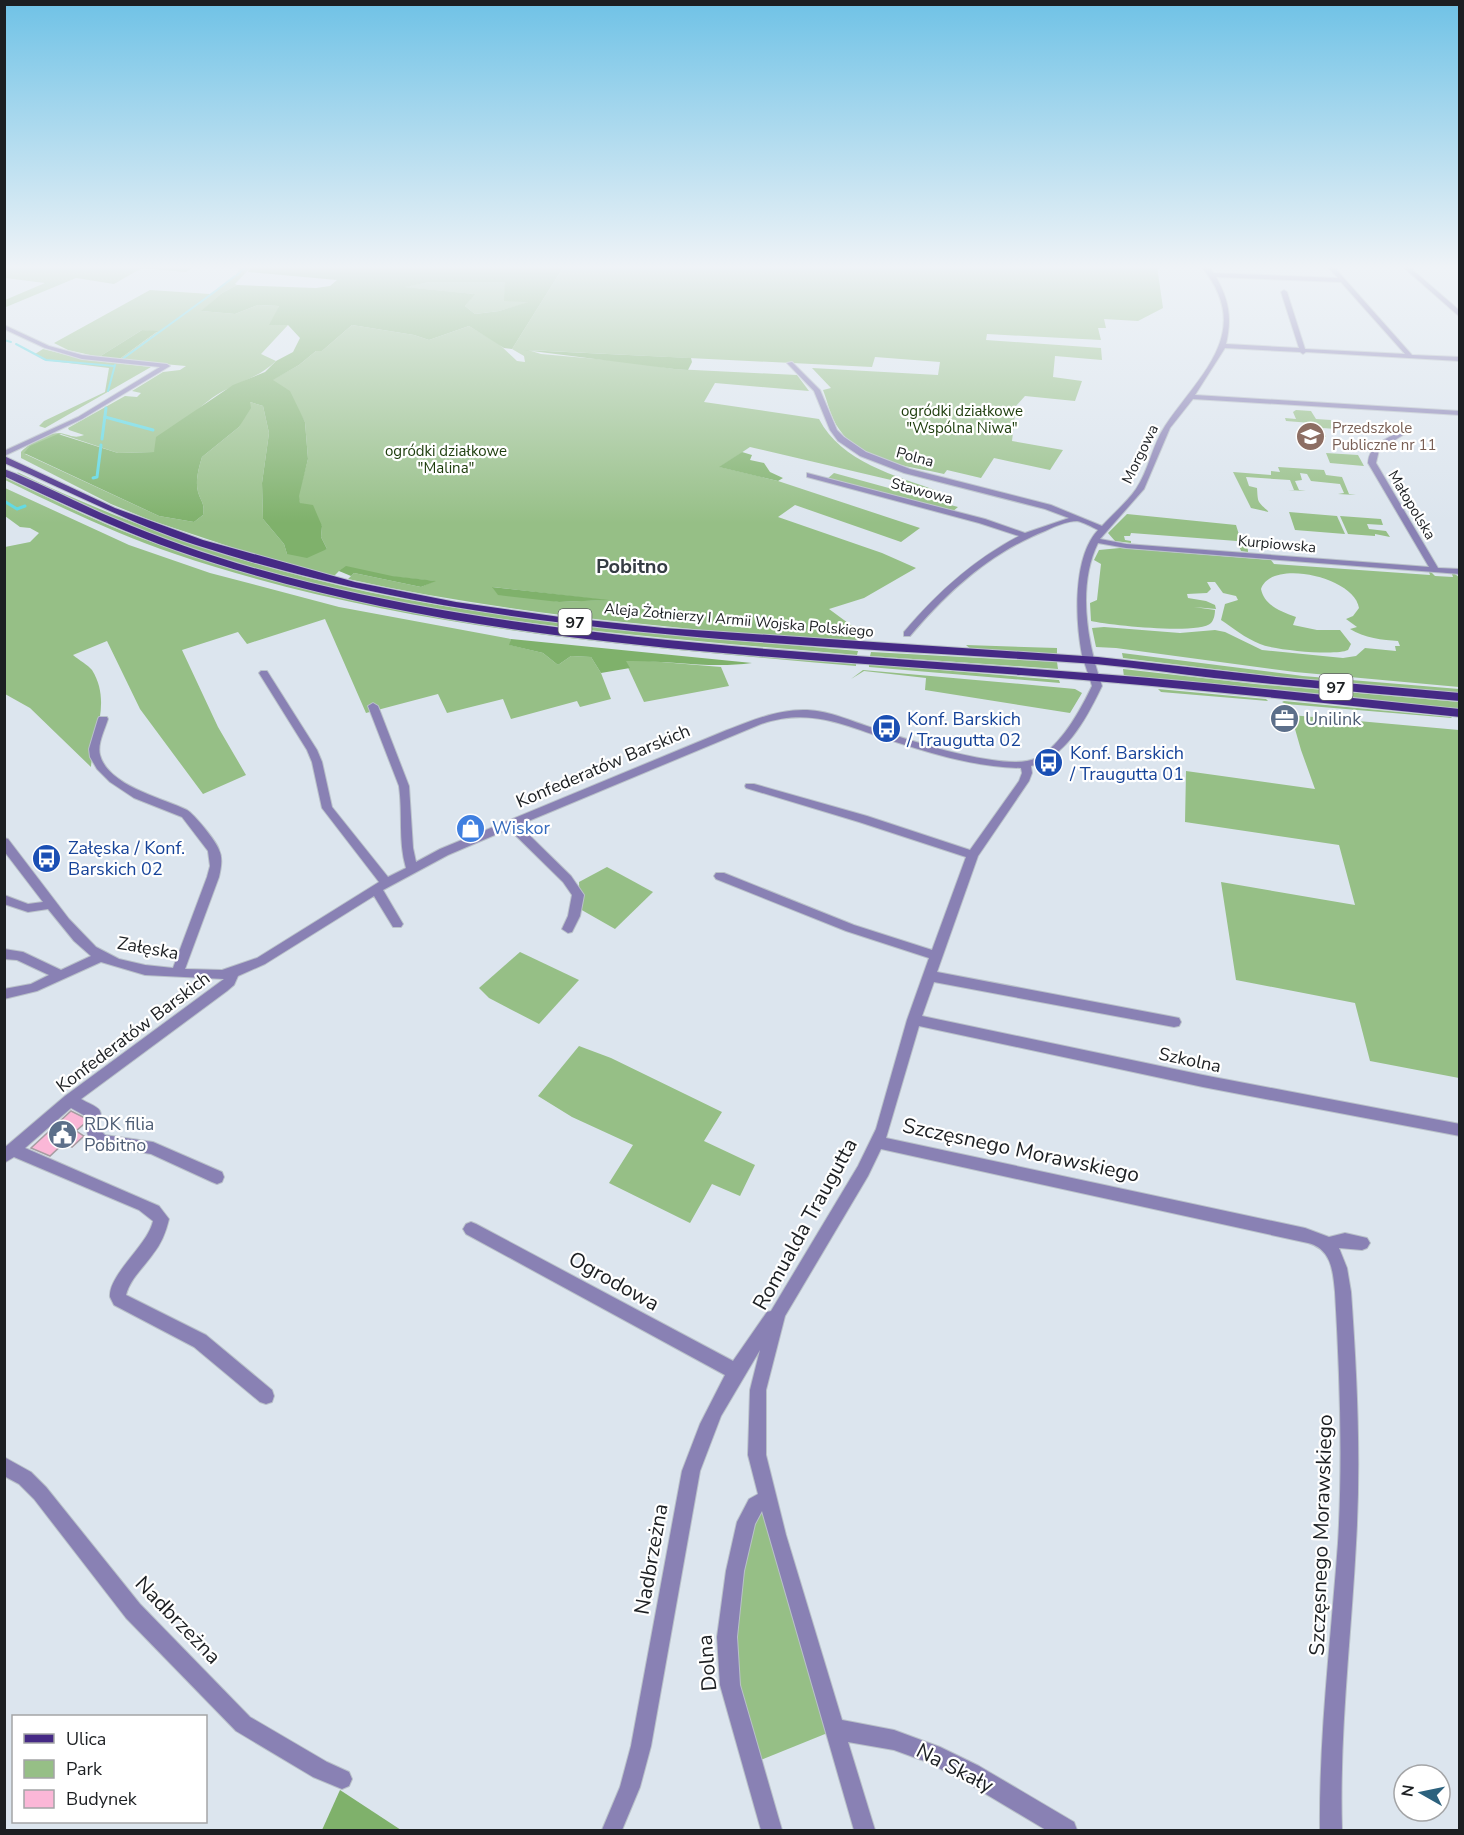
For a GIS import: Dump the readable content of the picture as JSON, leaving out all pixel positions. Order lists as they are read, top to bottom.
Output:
{
  "streets": {
    "main road": ["Aleja Żołnierzy I Armii Wojska Polskiego", "97"],
    "street": [
      "Morgowa",
      "Polna",
      "Stawowa",
      "Małopolska",
      "Kurpiowska",
      "Konfederatów Barskich",
      "Załęska",
      "Szkolna",
      "Szczęsnego Morawskiego",
      "Romualda Traugutta",
      "Ogrodowa",
      "Nadbrzeżna",
      "Dolna",
      "Na Skały"
    ]
  },
  "crossings": [
    ["Morgowa", "Polna"],
    ["Morgowa", "Kurpiowska"],
    ["Morgowa", "Aleja Żołnierzy I Armii Wojska Polskiego"],
    ["Małopolska", "Kurpiowska"],
    ["Aleja Żołnierzy I Armii Wojska Polskiego", "Konfederatów Barskich"],
    ["Konfederatów Barskich", "Załęska"],
    ["Konfederatów Barskich", "Romualda Traugutta"],
    ["Szkolna", "Romualda Traugutta"],
    ["Szczęsnego Morawskiego", "Romualda Traugutta"],
    ["Romualda Traugutta", "Nadbrzeżna"],
    ["Romualda Traugutta", "Dolna"],
    ["Romualda Traugutta", "Na Skały"],
    ["Ogrodowa", "Nadbrzeżna"]
  ],
  "districts": ["Pobitno"],
  "parks": ["ogródki działkowe \"Wspólna Niwa\"", "ogródki działkowe \"Malina\""],
  "places": {
    "school or university": ["Przedszkole Publiczne nr 11"],
    "office": ["Unilink"],
    "bus stop": ["Konf. Barskich / Traugutta 02", "Konf. Barskich / Traugutta 01", "Załęska / Konf. Barskich 02"],
    "shop": ["Wiskor"],
    "public building": ["RDK filia Pobitno"]
  },
  "legend": ["Ulica", "Park", "Budynek"],
  "north": "left"
}
